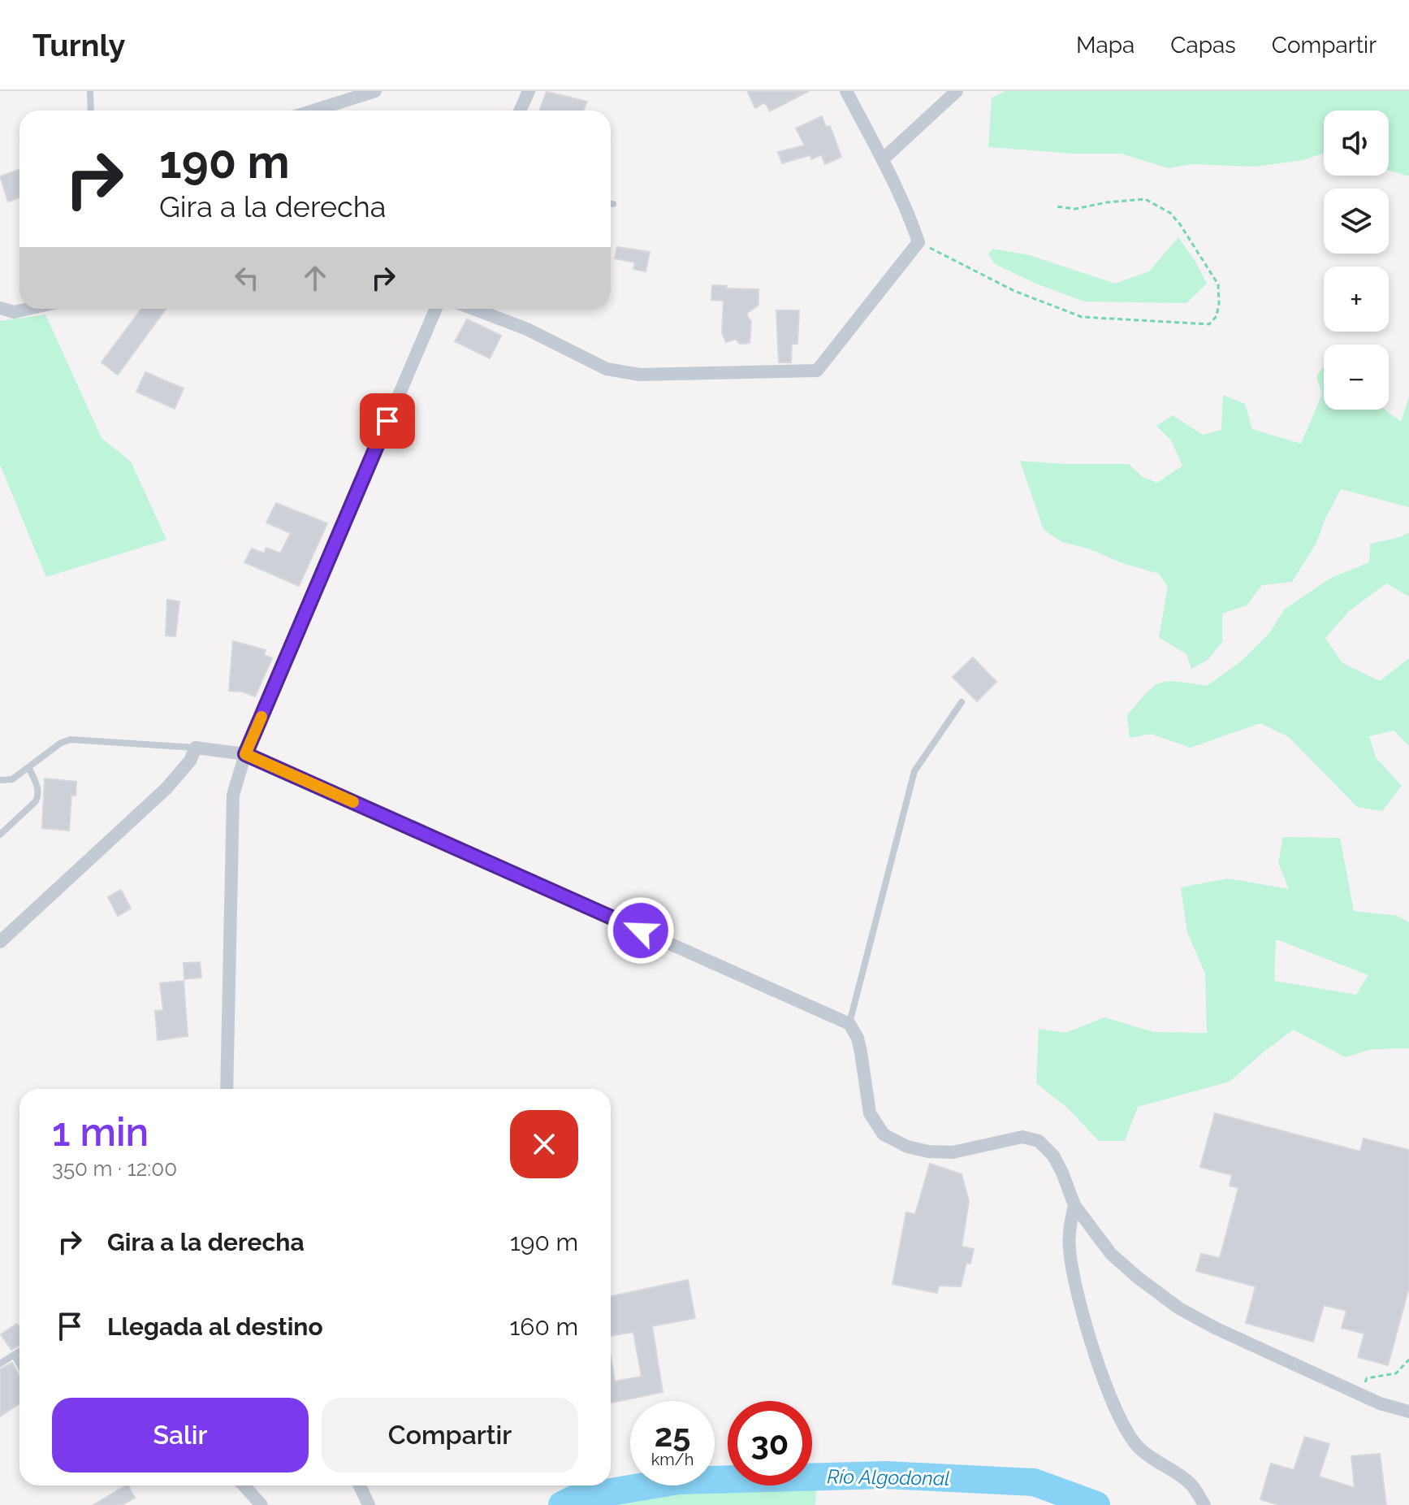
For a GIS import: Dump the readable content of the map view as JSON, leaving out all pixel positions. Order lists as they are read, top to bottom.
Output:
{
  "water": ["Río Algodonal"],
  "page": {
    "header": "Turnly",
    "nav": ["Mapa", "Capas", "Compartir"],
    "map_buttons": ["+", "−"],
    "turn": ["190 m", "Gira a la derecha"],
    "heading": ["1 min", "350 m · 12:00"],
    "list": [
      {
        "name": "Gira a la derecha",
        "value": "190 m"
      },
      {
        "name": "Llegada al destino",
        "value": "160 m"
      }
    ],
    "buttons": ["Salir", "Compartir"],
    "speed": "25 km/h",
    "limit": "30"
  }
}
